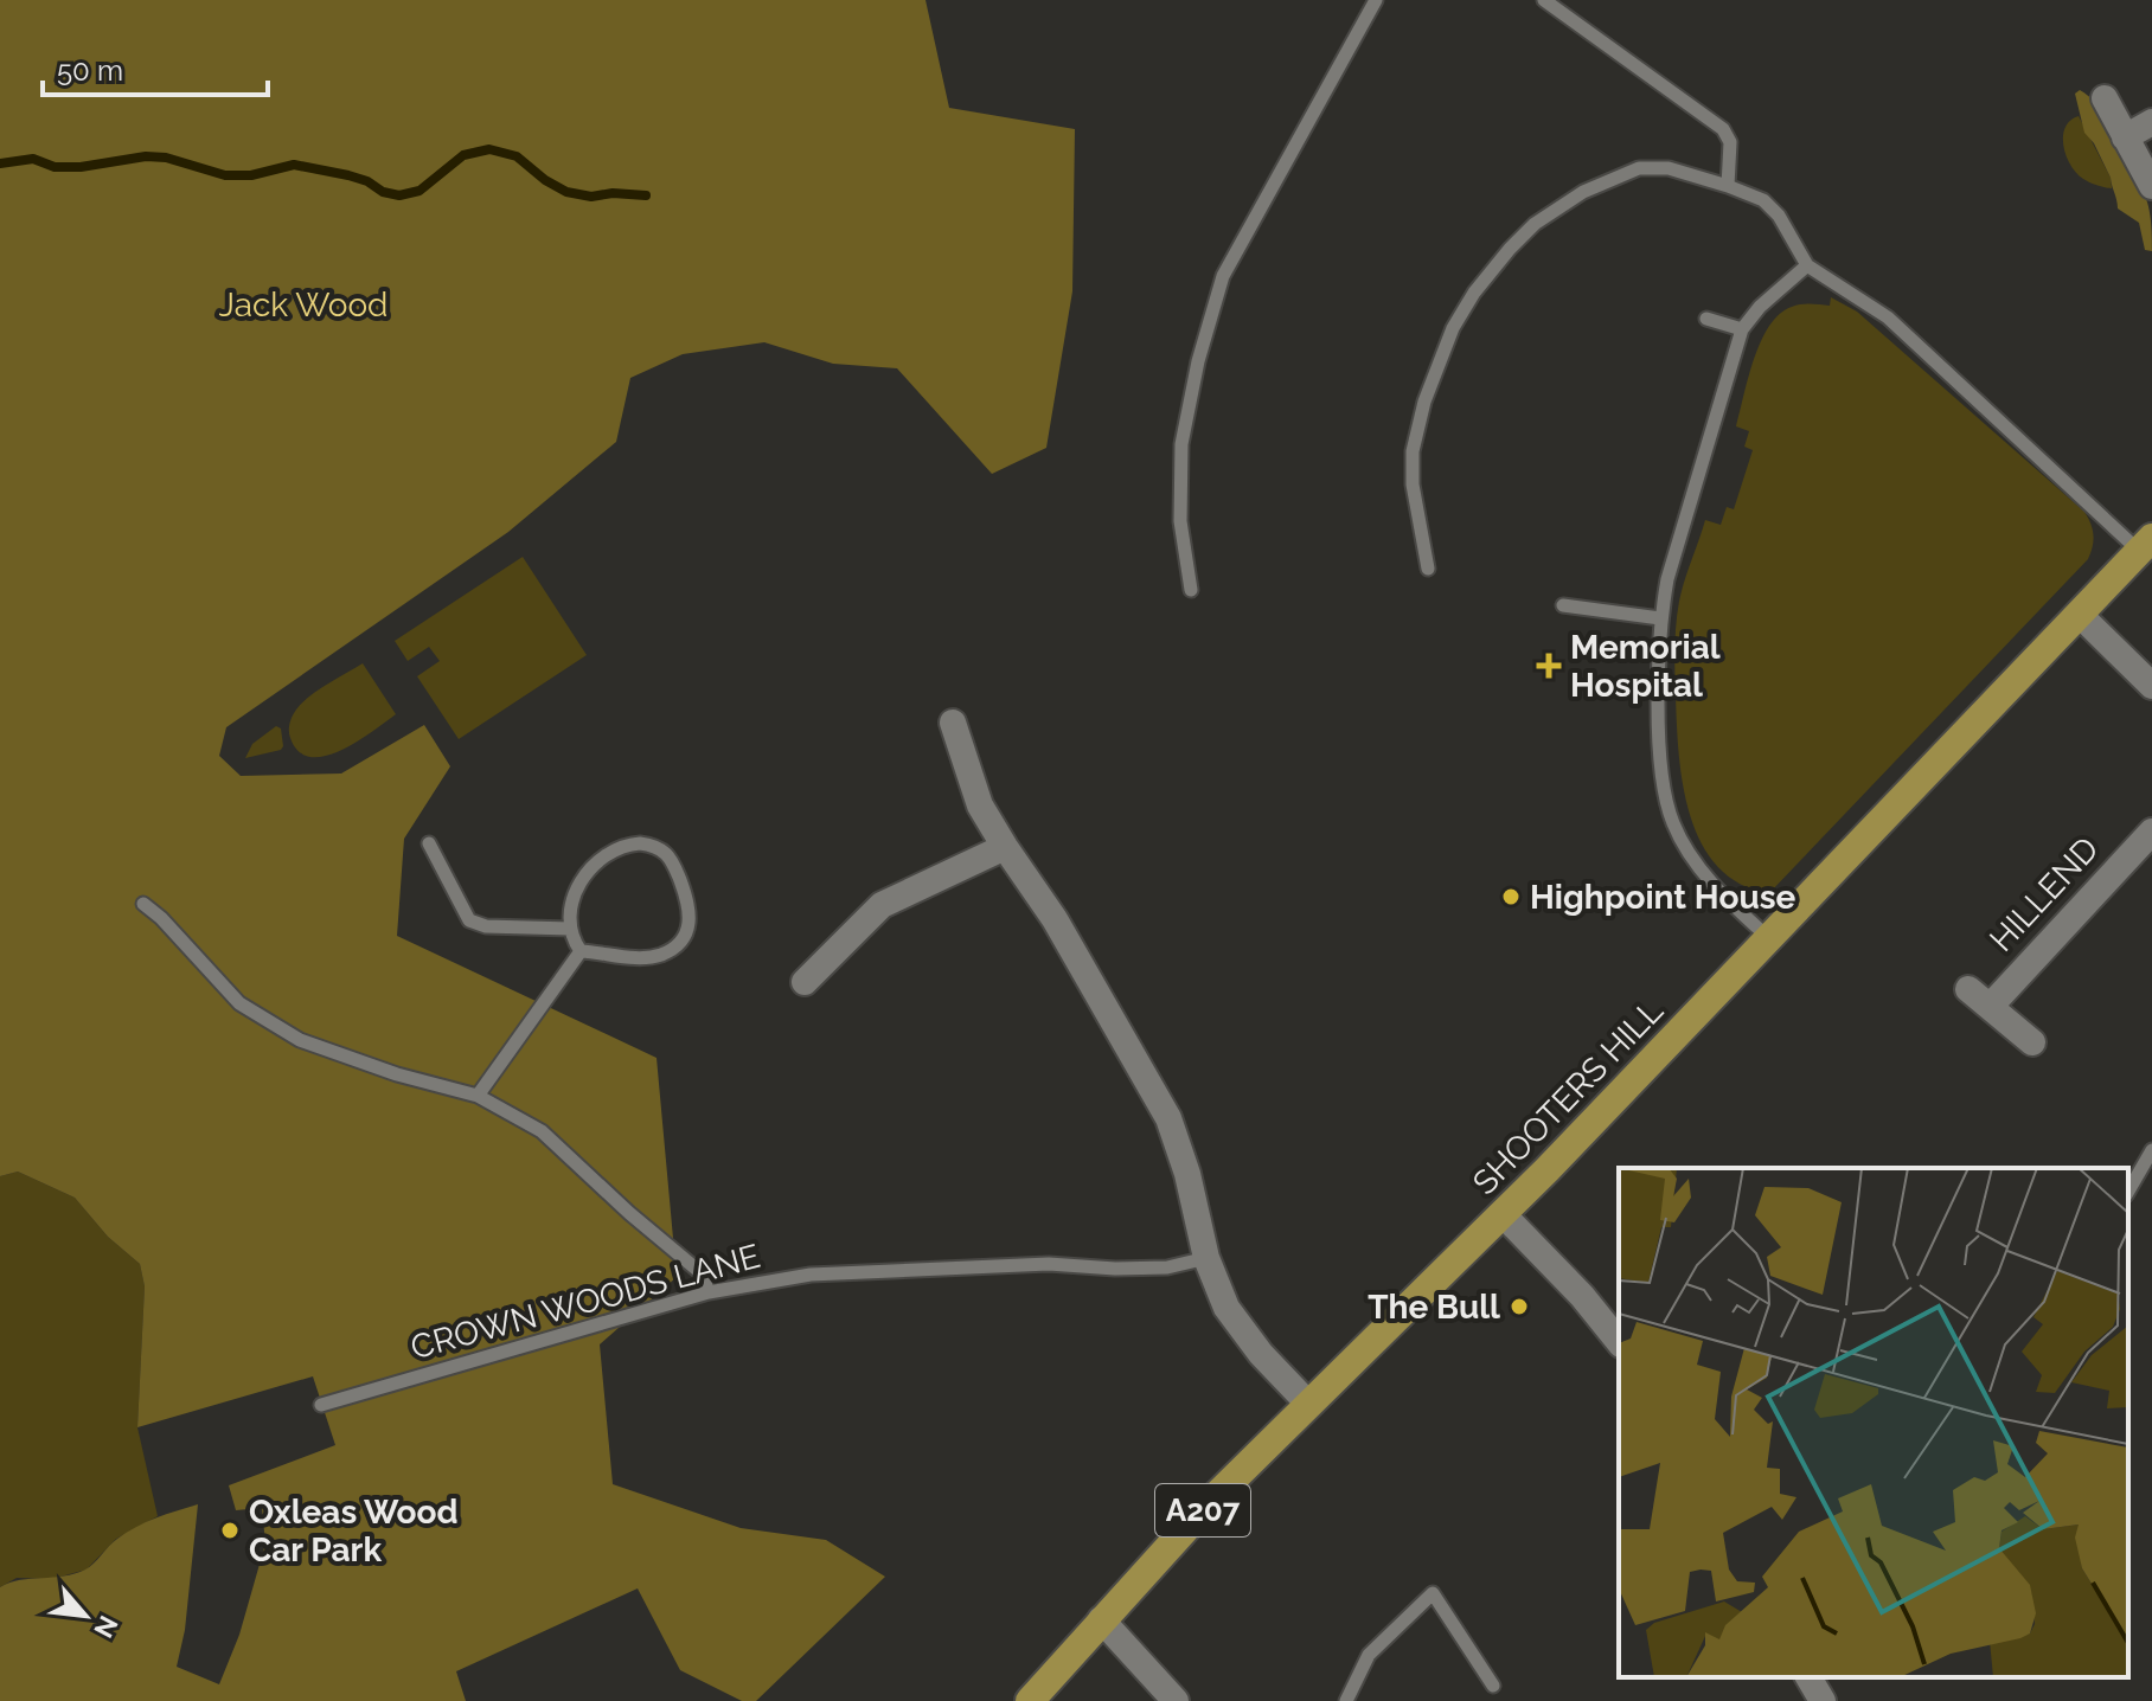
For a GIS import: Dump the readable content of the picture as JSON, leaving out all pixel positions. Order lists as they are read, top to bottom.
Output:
{
  "streets": {
    "main road": ["SHOOTERS HILL", "A207"],
    "street": ["HILLEND"],
    "lane": ["CROWN WOODS LANE"]
  },
  "parks": ["Jack Wood"],
  "places": {
    "health": ["Memorial Hospital"],
    "other": ["Highpoint House", "The Bull", "Oxleas Wood Car Park"]
  },
  "scale_bar": "50 m",
  "north": "bottom right"
}
